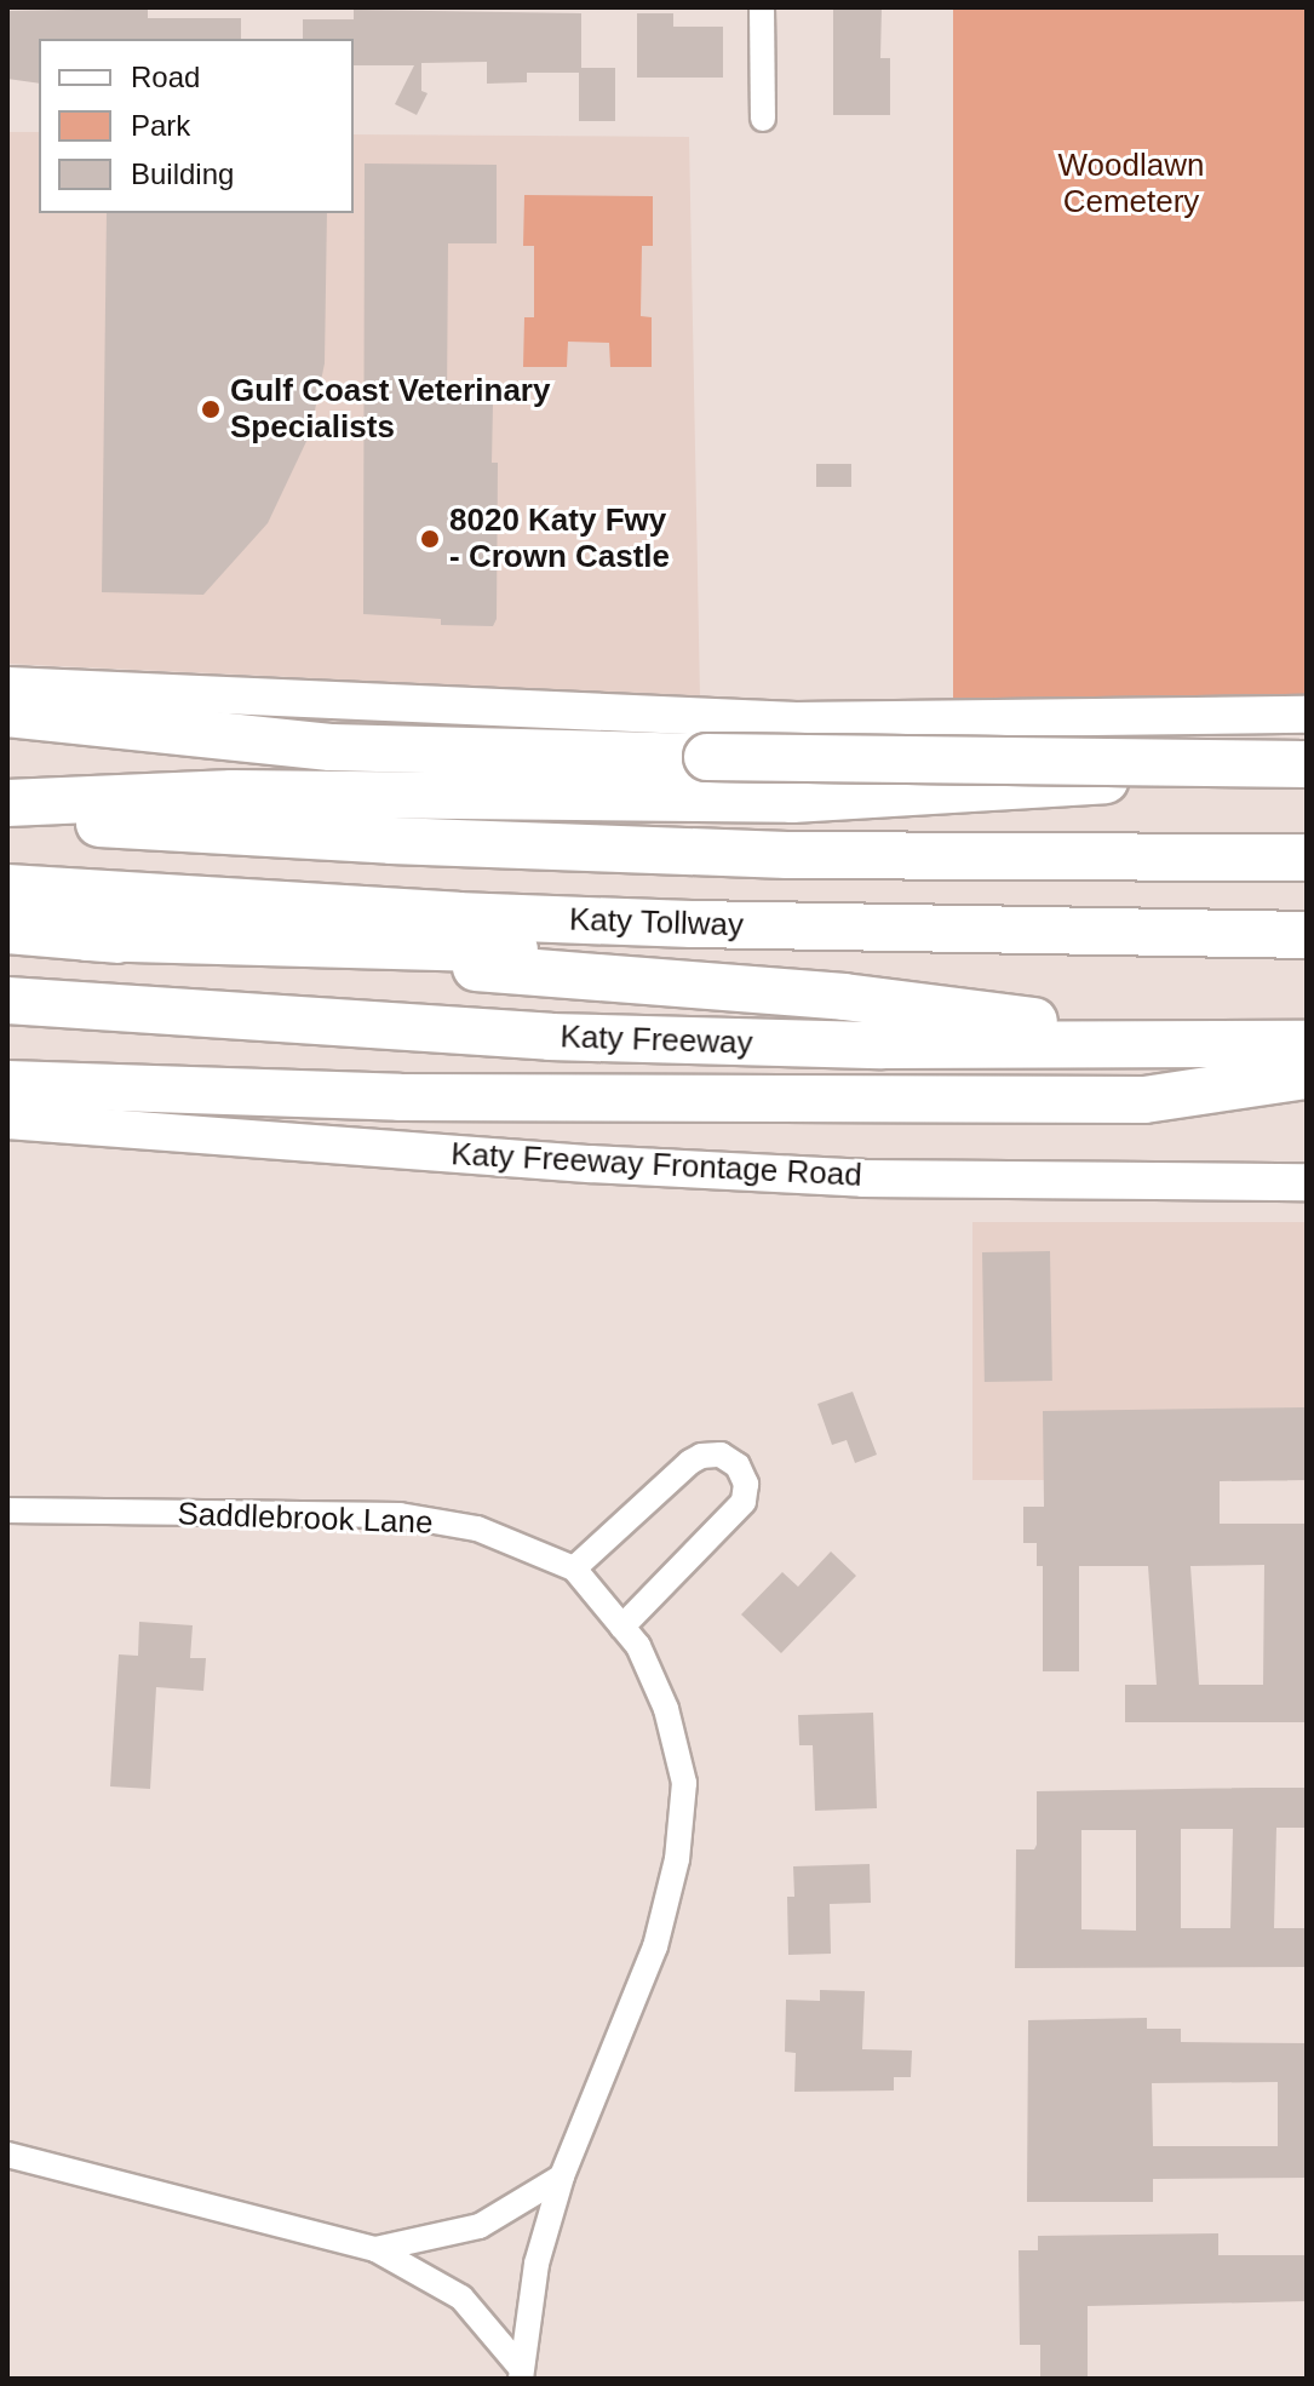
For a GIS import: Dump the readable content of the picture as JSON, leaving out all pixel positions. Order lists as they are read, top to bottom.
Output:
{
  "streets": {
    "highway": ["Katy Tollway", "Katy Freeway"],
    "main road": ["Katy Freeway Frontage Road"],
    "street": ["Saddlebrook Lane"]
  },
  "parks": ["Woodlawn Cemetery"],
  "places": ["Gulf Coast Veterinary Specialists", "8020 Katy Fwy - Crown Castle"],
  "legend": ["Road", "Park", "Building"]
}
